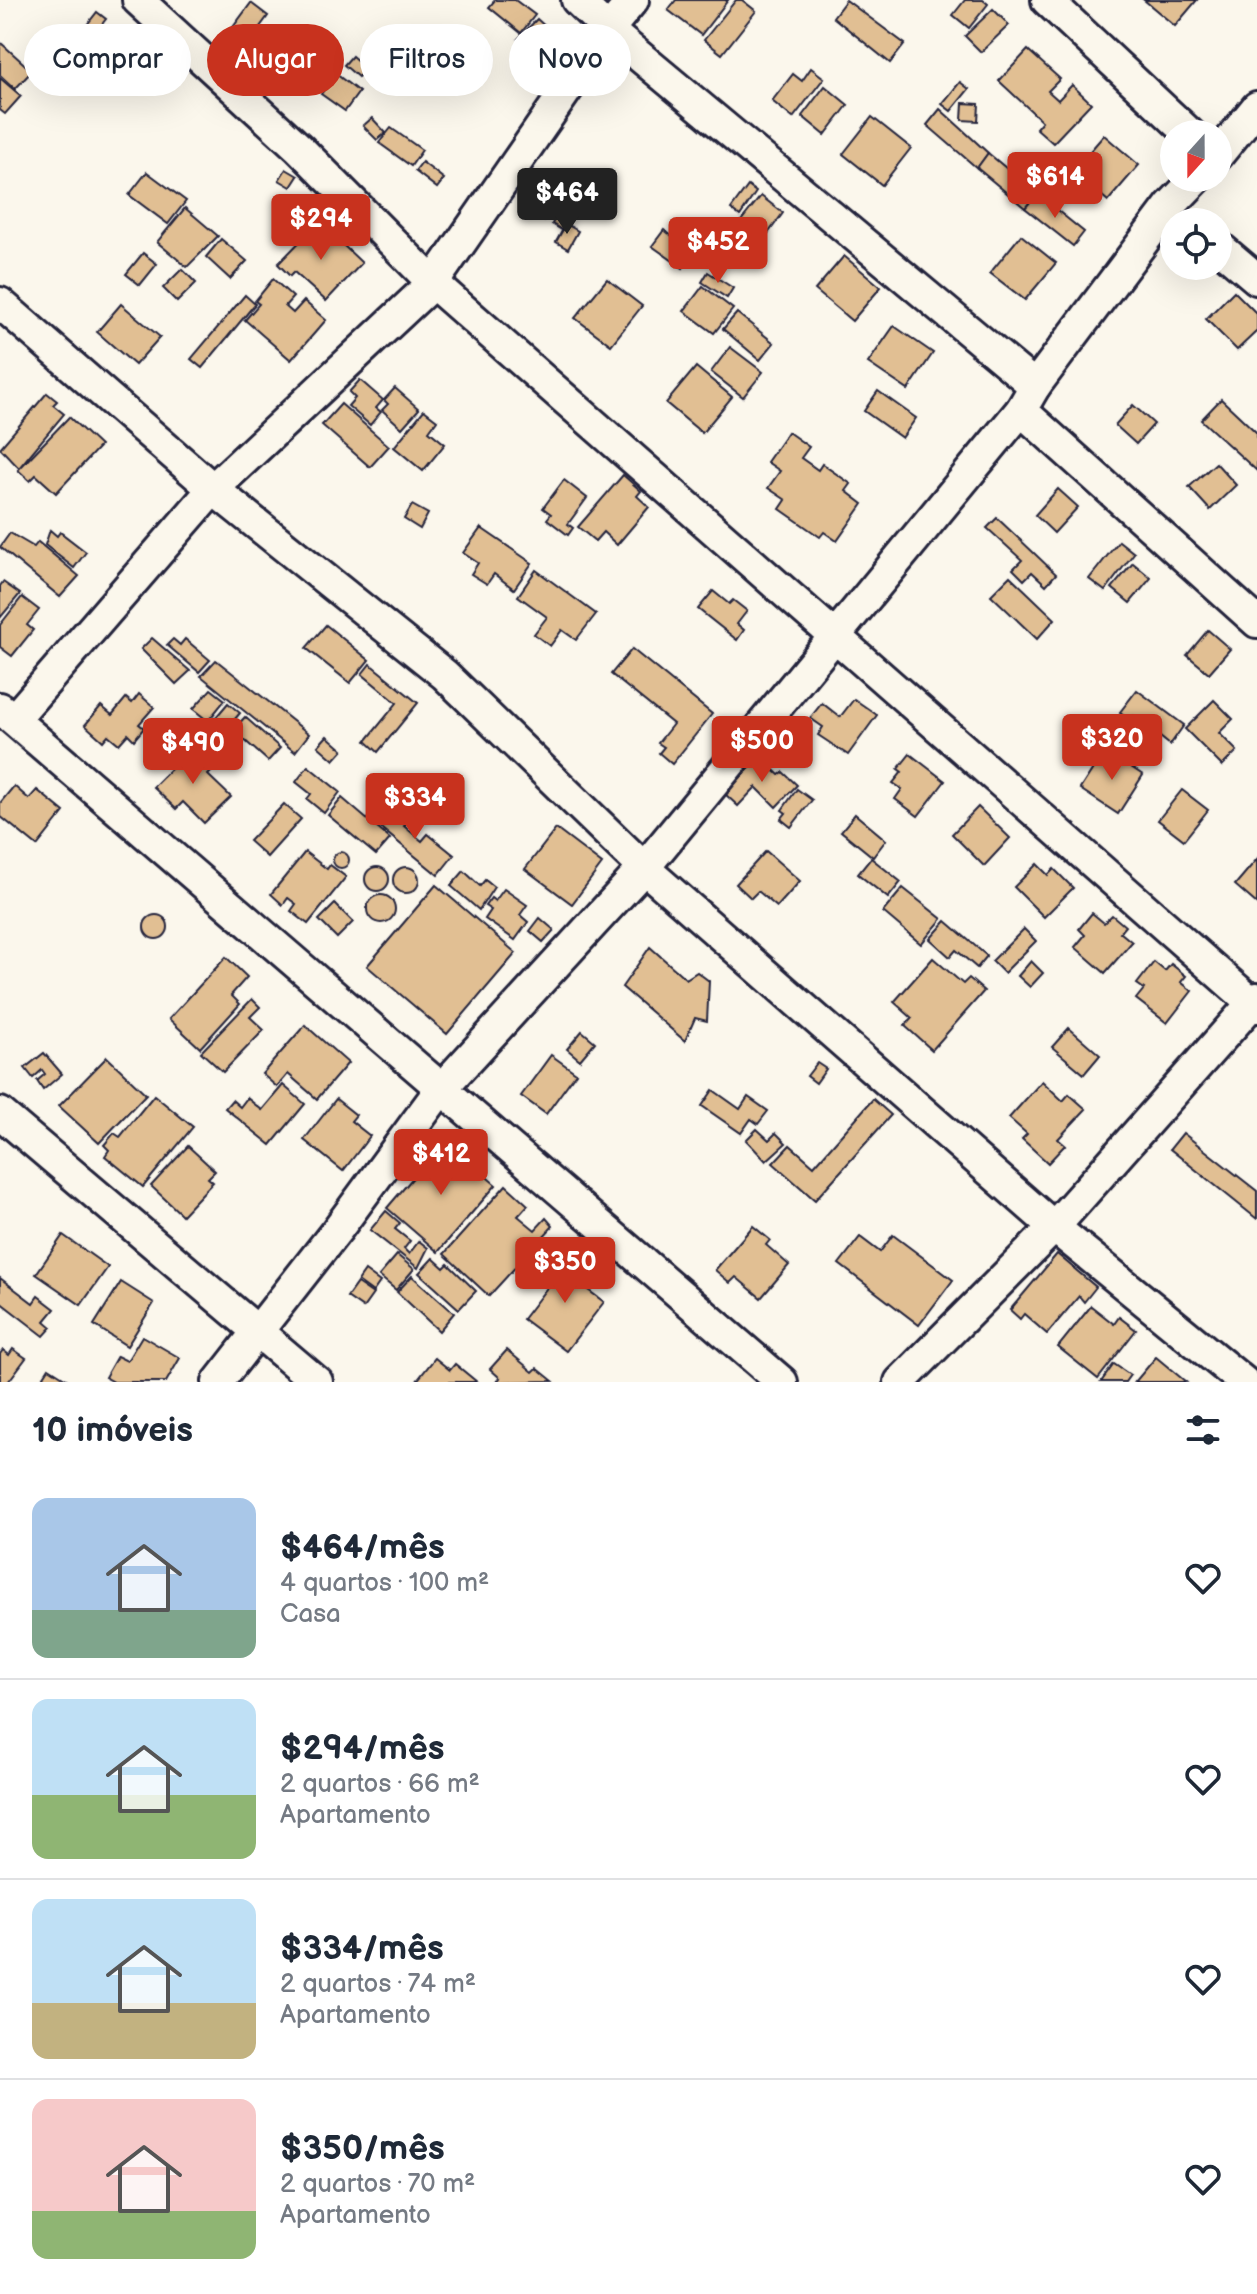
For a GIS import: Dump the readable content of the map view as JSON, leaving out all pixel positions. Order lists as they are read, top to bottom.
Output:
{
  "north": "bottom",
  "page": {
    "chip": [
      "Comprar",
      "Alugar",
      "Filtros",
      "Novo"
    ],
    "price": [
      "$614",
      "$464",
      "$294",
      "$452",
      "$320",
      "$500",
      "$490",
      "$334",
      "$412",
      "$350"
    ],
    "heading": "10 imóveis",
    "list": [
      {
        "name": "$464/mês",
        "note": "4 quartos · 100 m² · Casa"
      },
      {
        "name": "$294/mês",
        "note": "2 quartos · 66 m² · Apartamento"
      },
      {
        "name": "$334/mês",
        "note": "2 quartos · 74 m² · Apartamento"
      },
      {
        "name": "$350/mês",
        "note": "2 quartos · 70 m² · Apartamento"
      }
    ]
  }
}
